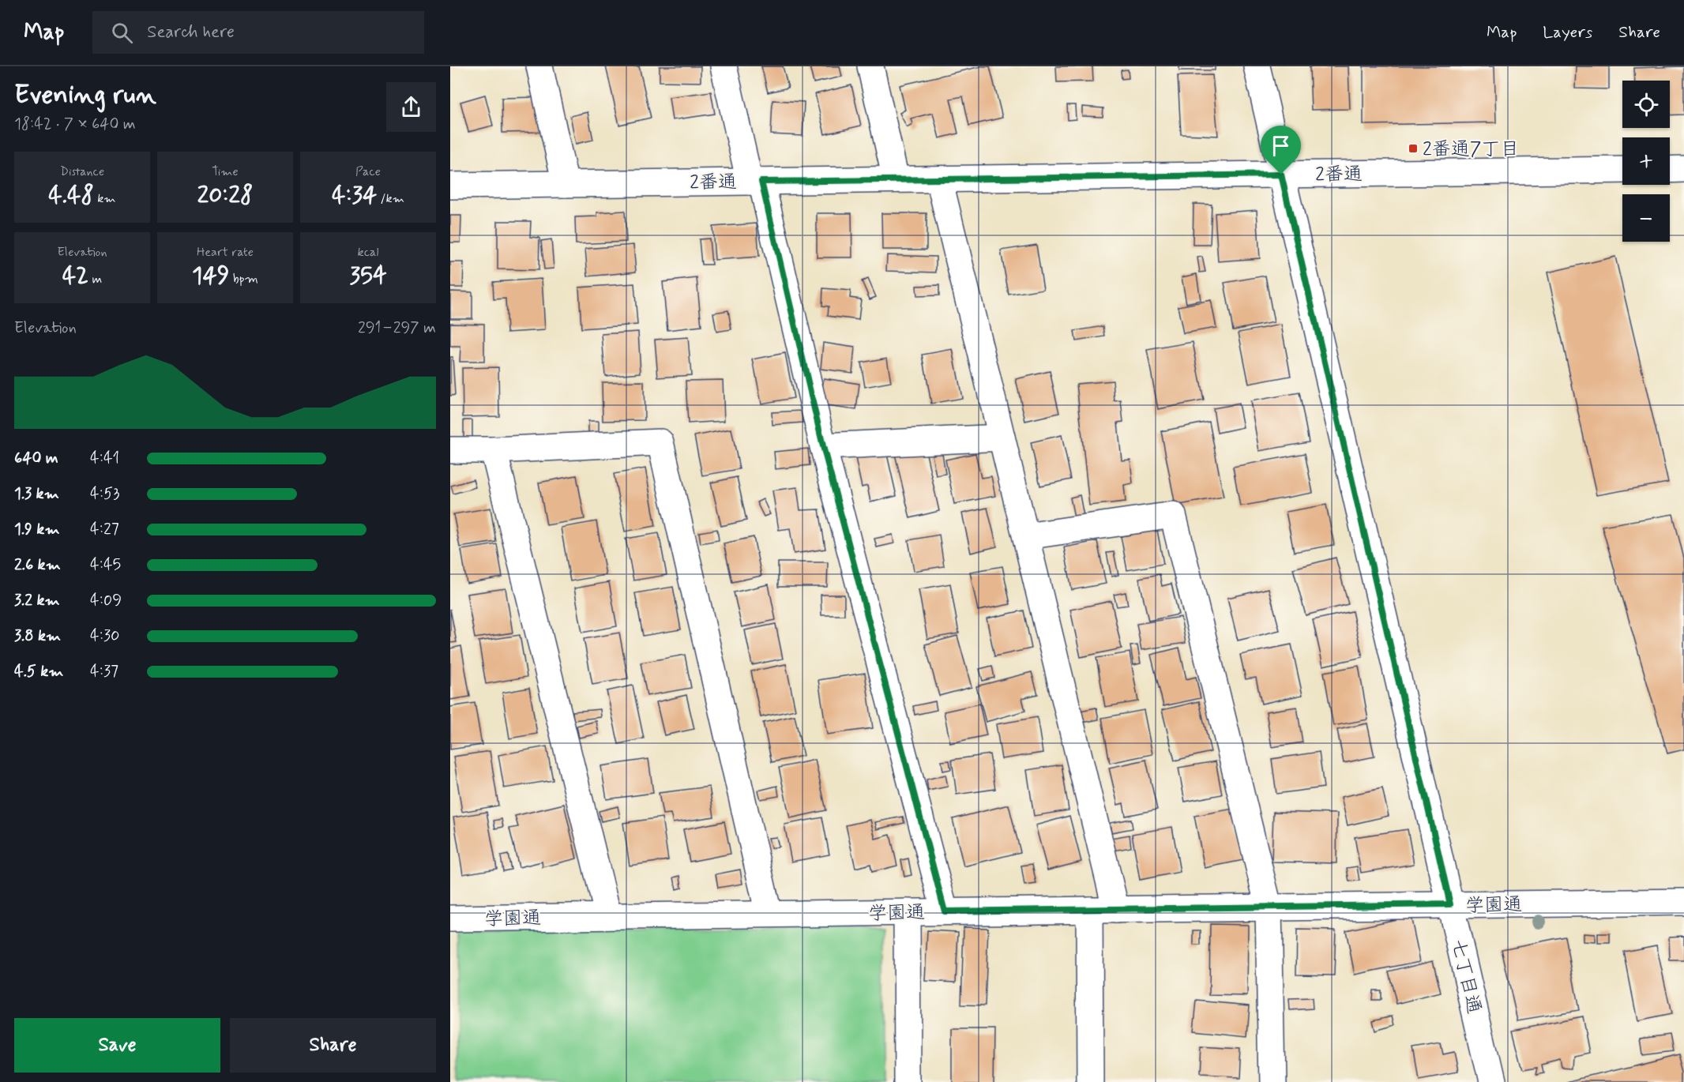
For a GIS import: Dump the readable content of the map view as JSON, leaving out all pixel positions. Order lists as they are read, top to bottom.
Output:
{
  "streets": {
    "street": ["2番通", "学園通", "七丁目通"]
  },
  "crossings": [
    ["2番通", "七丁目通"],
    ["学園通", "七丁目通"]
  ],
  "places": {
    "transit": ["2番通7丁目"]
  },
  "page": {
    "header": "Map",
    "search": "Search here",
    "nav": ["Map", "Layers", "Share"],
    "heading": ["Evening run", "18:42 · 7 × 640 m"],
    "map_buttons": ["+", "−"],
    "stats": [
      ["Distance", "4.48 km"],
      ["Time", "20:28"],
      ["Pace", "4:34 /km"],
      ["Elevation", "42 m"],
      ["Heart rate", "149 bpm"],
      ["kcal", "354"]
    ],
    "chart": ["Elevation", "291–297 m"],
    "list": [
      {
        "name": "640 m",
        "note": "4:41"
      },
      {
        "name": "1.3 km",
        "note": "4:53"
      },
      {
        "name": "1.9 km",
        "note": "4:27"
      },
      {
        "name": "2.6 km",
        "note": "4:45"
      },
      {
        "name": "3.2 km",
        "note": "4:09"
      },
      {
        "name": "3.8 km",
        "note": "4:30"
      },
      {
        "name": "4.5 km",
        "note": "4:37"
      }
    ],
    "buttons": ["Save", "Share"]
  }
}
